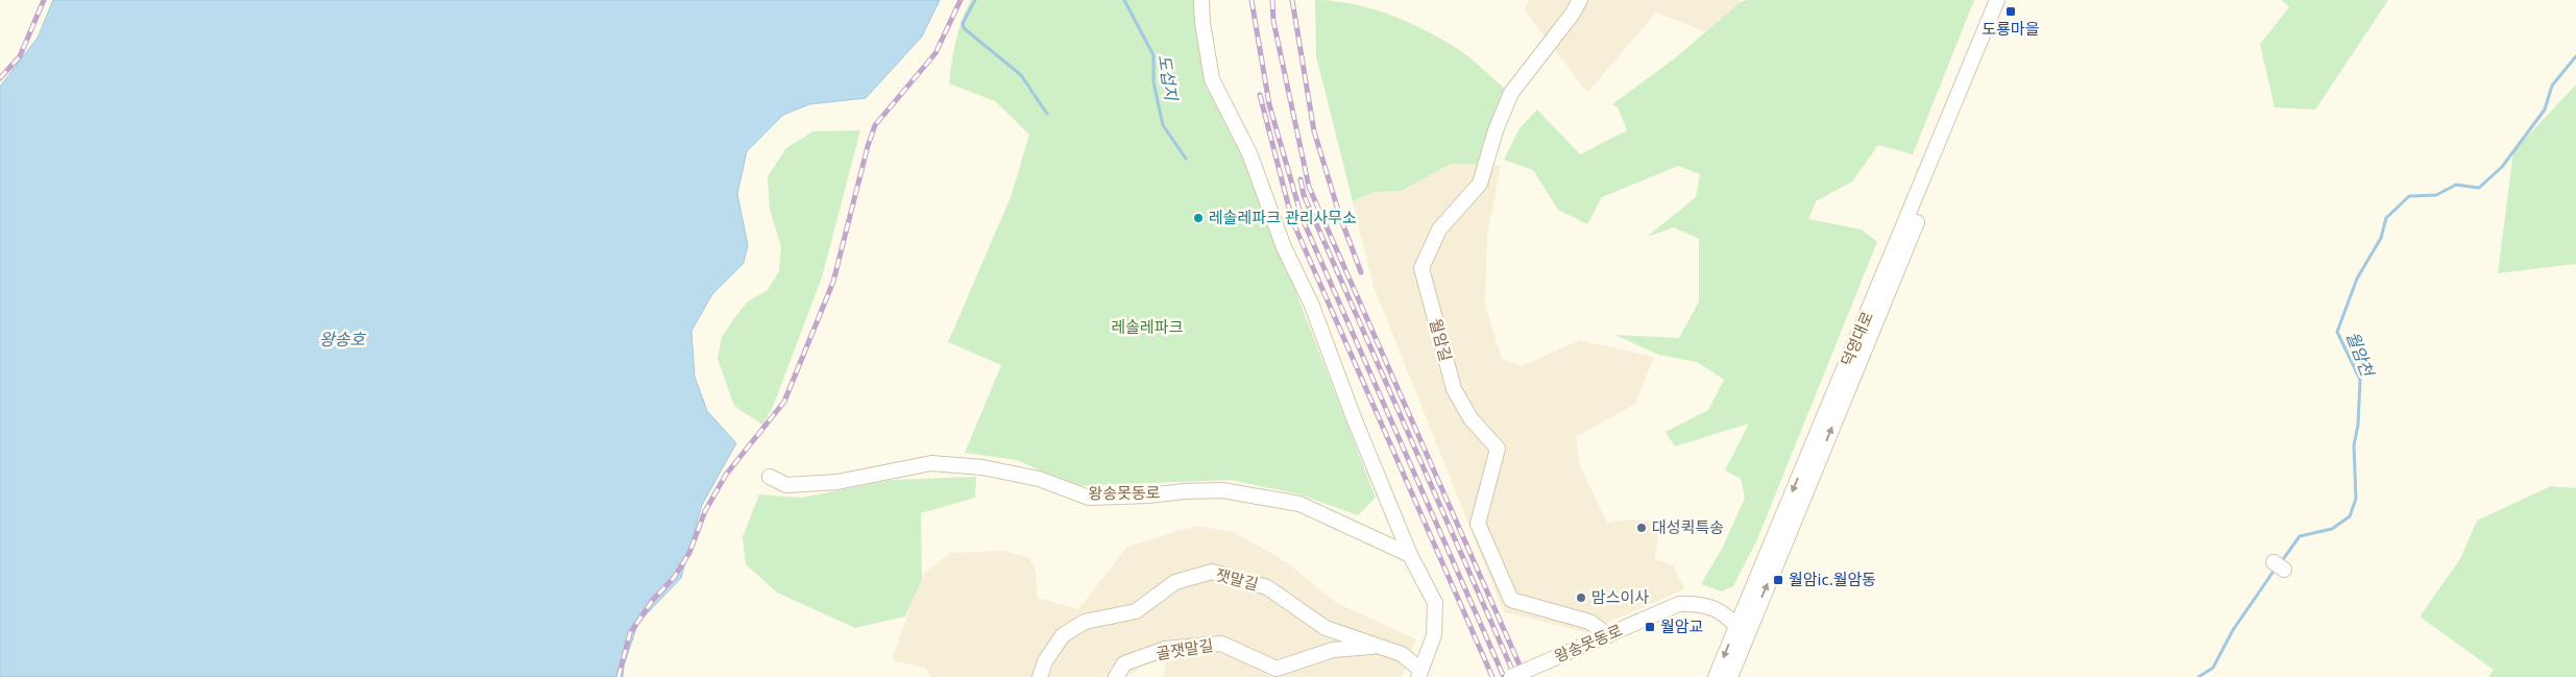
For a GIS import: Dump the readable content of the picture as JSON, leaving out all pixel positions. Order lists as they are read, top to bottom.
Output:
{
  "streets": {
    "street": [
      "덕영대로",
      "월암길",
      "왕송못동로",
      "잿말길",
      "골잿말길"
    ]
  },
  "crossings": [
    ["덕영대로", "왕송못동로"],
    ["월암길", "왕송못동로"],
    ["잿말길", "골잿말길"]
  ],
  "water": ["도섭지", "왕송호", "월암천"],
  "parks": ["레솔레파크"],
  "places": {
    "transit": ["도룡마을", "월암ic.월암동", "월암교"],
    "other": ["레솔레파크 관리사무소", "대성퀵특송", "맘스이사"]
  }
}
